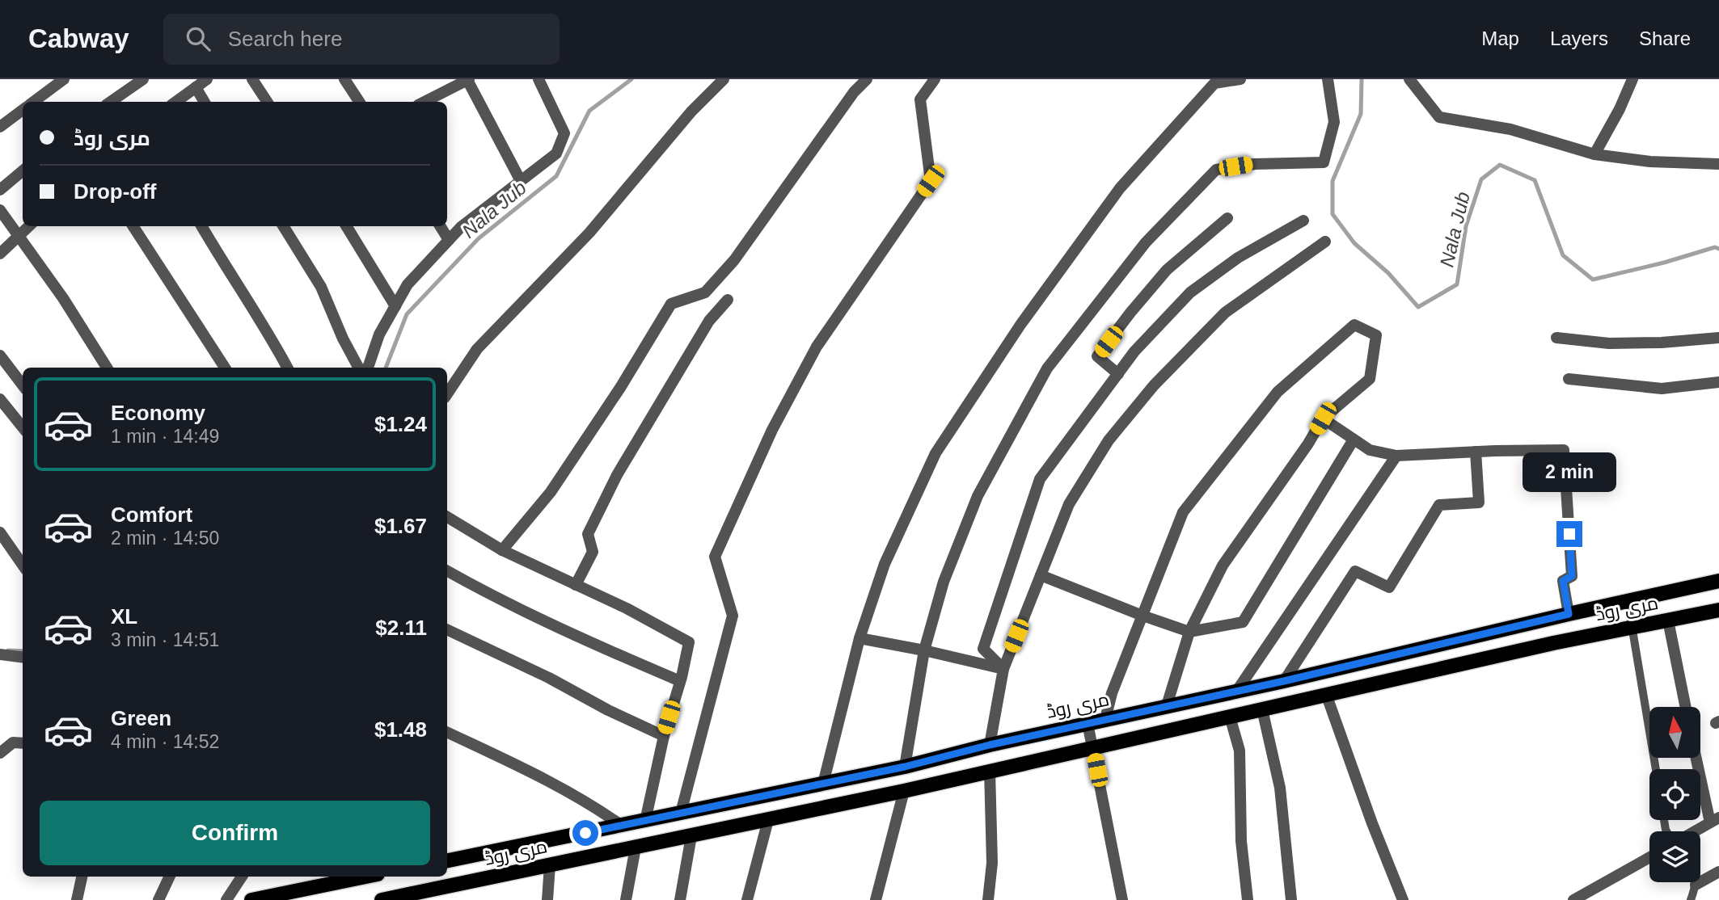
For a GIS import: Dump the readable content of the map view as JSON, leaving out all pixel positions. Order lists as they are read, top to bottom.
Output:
{
  "streets": {
    "main road": ["مری روڈ"]
  },
  "water": ["Nala Jub"],
  "north": "top",
  "page": {
    "header": "Cabway",
    "search": "Search here",
    "nav": ["Map", "Layers", "Share"],
    "banner": ["مری روڈ", "Drop-off"],
    "list": [
      {
        "name": "Economy",
        "note": "1 min · 14:49",
        "value": "$1.24"
      },
      {
        "name": "Comfort",
        "note": "2 min · 14:50",
        "value": "$1.67"
      },
      {
        "name": "XL",
        "note": "3 min · 14:51",
        "value": "$2.11"
      },
      {
        "name": "Green",
        "note": "4 min · 14:52",
        "value": "$1.48"
      }
    ],
    "bubble": "2 min",
    "buttons": "Confirm"
  }
}
